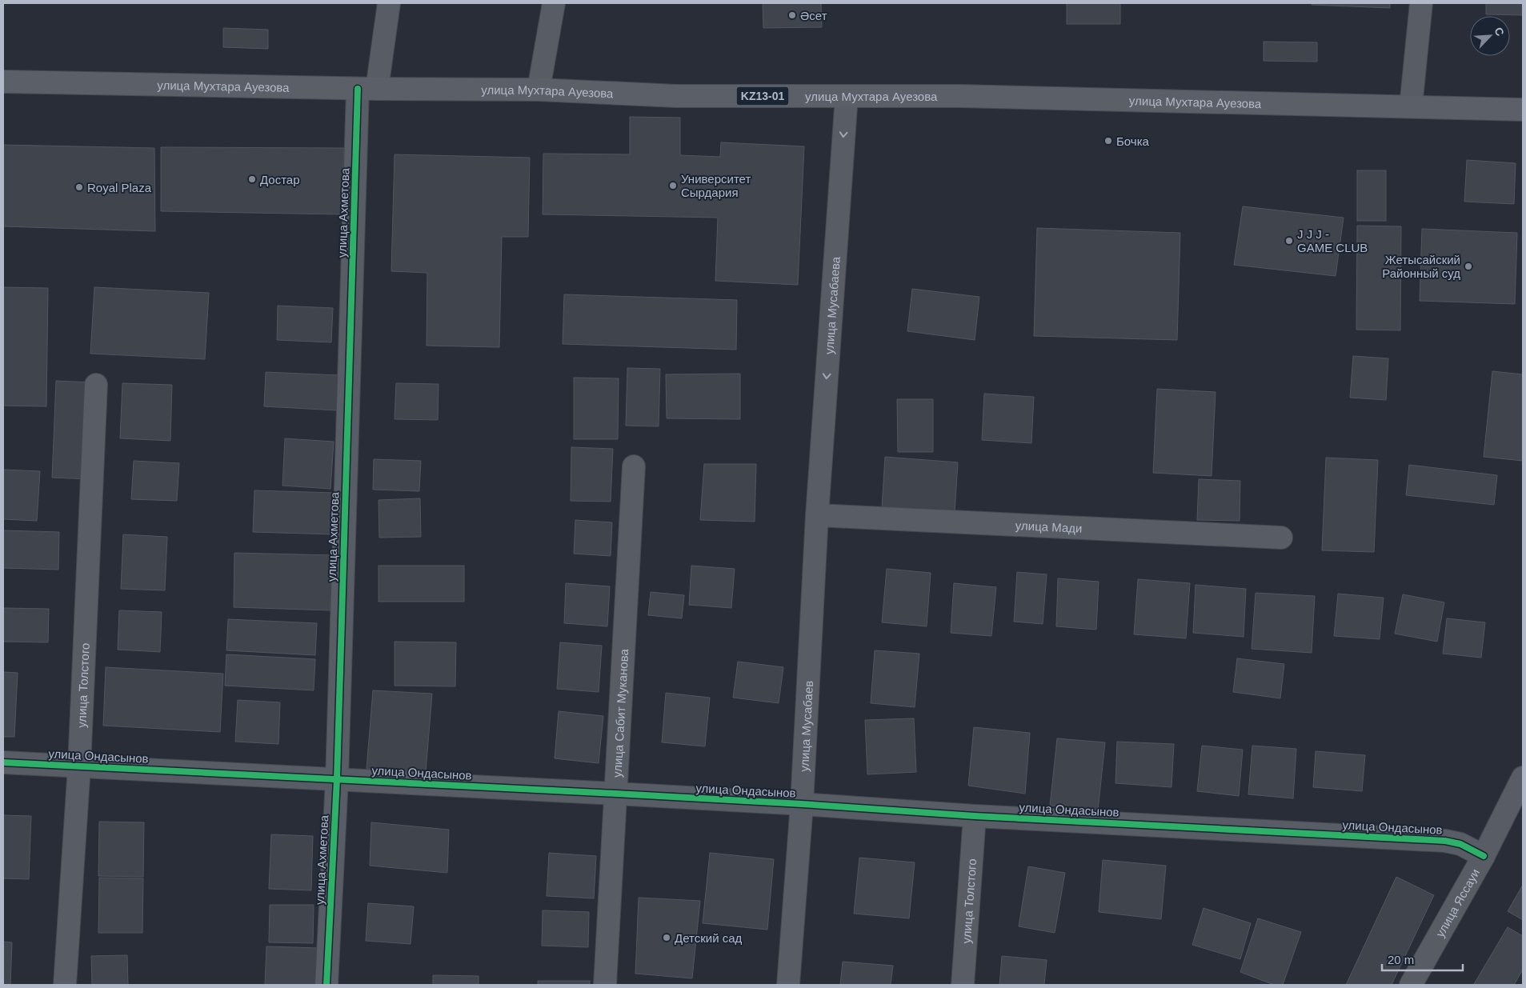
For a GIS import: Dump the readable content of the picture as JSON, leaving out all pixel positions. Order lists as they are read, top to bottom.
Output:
{
  "streets": {
    "main road": ["улица Мухтара Ауезова", "KZ13-01"],
    "street": [
      "улица Ахметова",
      "улица Мусабаева",
      "улица Мади",
      "улица Толстого",
      "улица Сабит Муканова",
      "улица Мусабаев",
      "улица Ондасынов",
      "улица Яссауи"
    ]
  },
  "crossings": [
    ["улица Мухтара Ауезова", "улица Ахметова"],
    ["улица Мухтара Ауезова", "улица Мусабаева"],
    ["улица Ахметова", "улица Ондасынов"],
    ["улица Мусабаева", "улица Мади"],
    ["улица Мусабаева", "улица Мусабаев"],
    ["улица Мади", "улица Мусабаев"],
    ["улица Толстого", "улица Ондасынов"],
    ["улица Сабит Муканова", "улица Ондасынов"],
    ["улица Мусабаев", "улица Ондасынов"],
    ["улица Ондасынов", "улица Яссауи"]
  ],
  "one_way": ["улица Мусабаева"],
  "places": [
    "Әсет",
    "Бочка",
    "Достар",
    "Университет Сырдария",
    "Royal Plaza",
    "J J J - GAME CLUB",
    "Жетысайский Районный суд",
    "Детский сад"
  ],
  "scale_bar": "20 m",
  "north": "top right"
}
